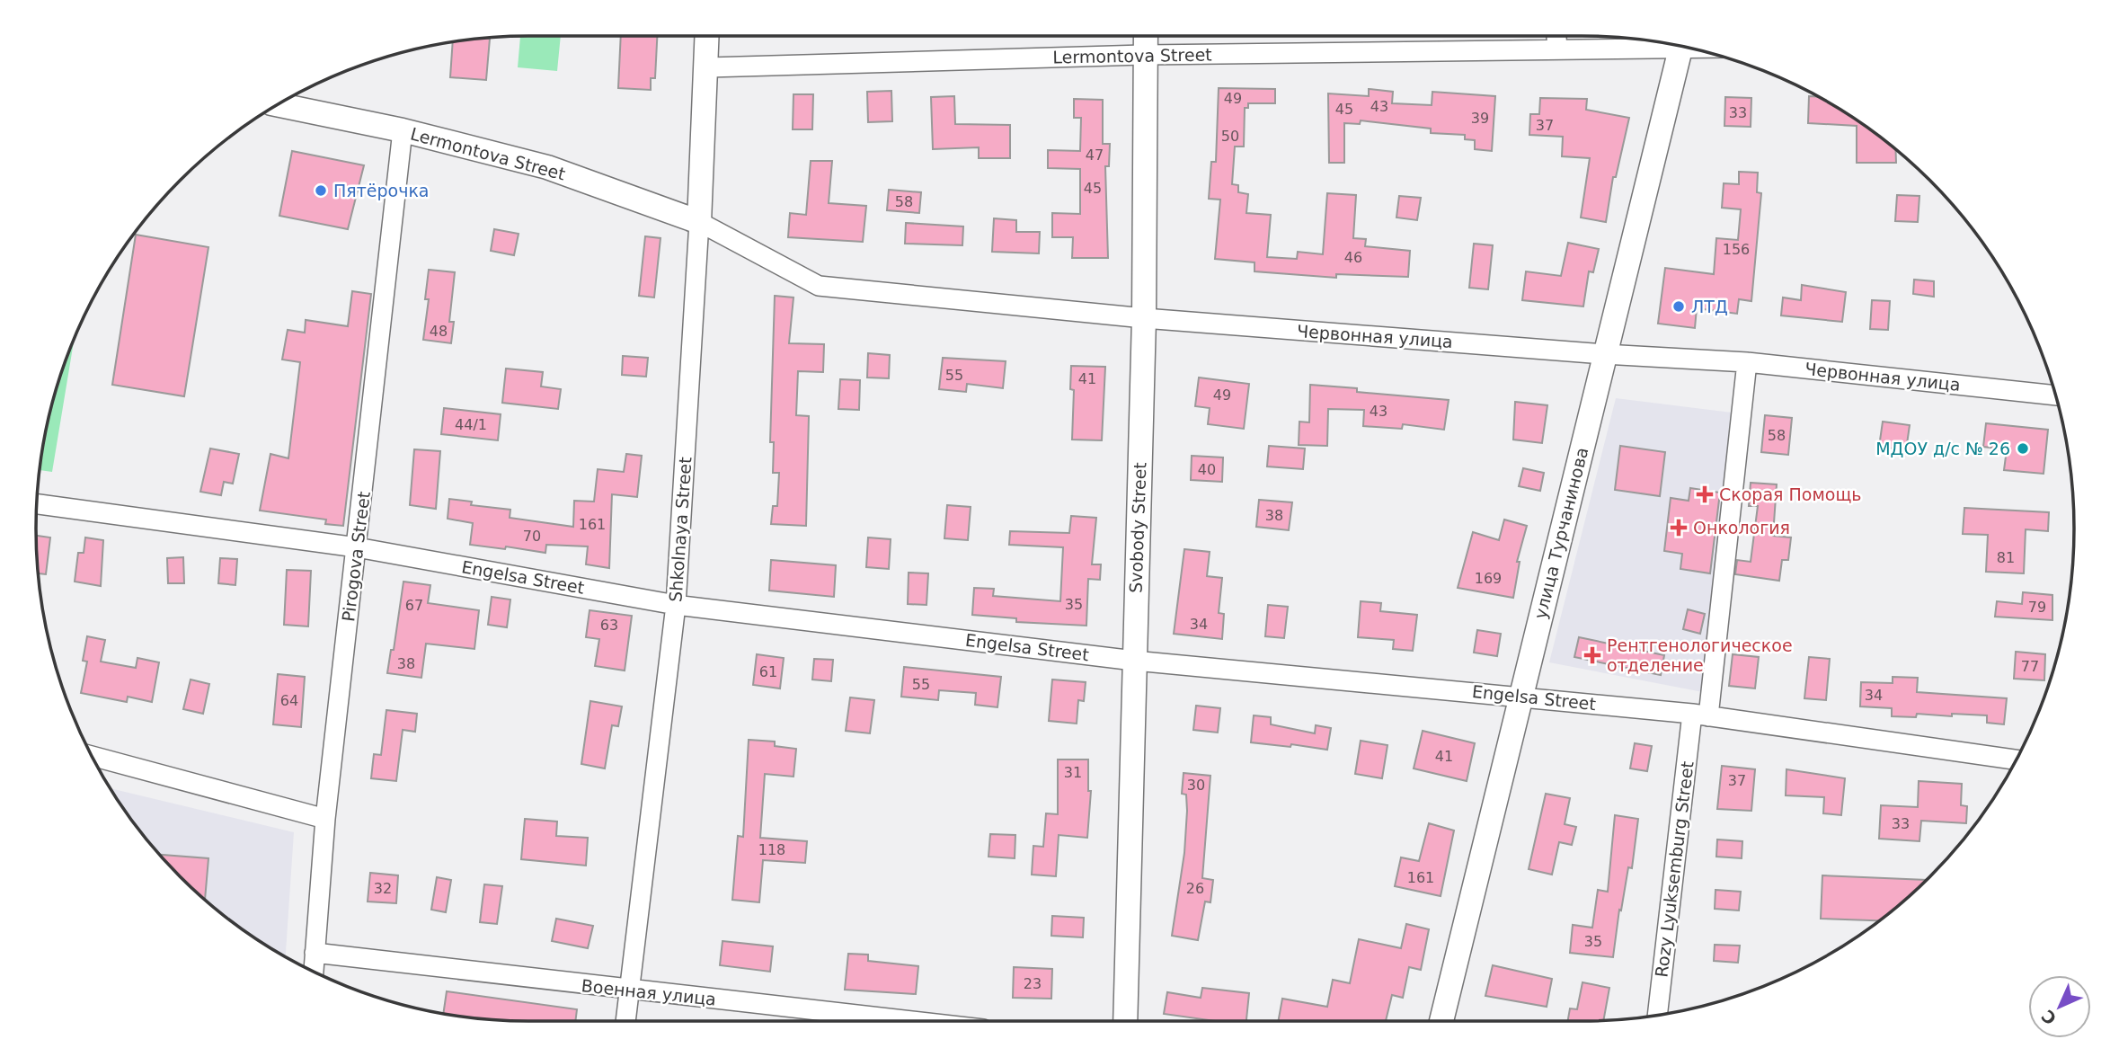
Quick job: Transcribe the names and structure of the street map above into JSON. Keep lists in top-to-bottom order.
{
  "streets": {
    "street": [
      "Lermontova Street",
      "Червонная улица",
      "Svobody Street",
      "Shkolnaya Street",
      "улица Турчанинова",
      "Pirogova Street",
      "Engelsa Street",
      "Rozy Lyuksemburg Street",
      "Военная улица"
    ]
  },
  "crossings": [
    ["Lermontova Street", "Червонная улица"],
    ["Lermontova Street", "Svobody Street"],
    ["Lermontova Street", "Shkolnaya Street"],
    ["Lermontova Street", "Pirogova Street"],
    ["Червонная улица", "Svobody Street"],
    ["Червонная улица", "Shkolnaya Street"],
    ["Червонная улица", "улица Турчанинова"],
    ["Червонная улица", "Rozy Lyuksemburg Street"],
    ["Svobody Street", "Engelsa Street"],
    ["Shkolnaya Street", "Engelsa Street"],
    ["Shkolnaya Street", "Военная улица"],
    ["улица Турчанинова", "Engelsa Street"],
    ["Pirogova Street", "Engelsa Street"],
    ["Pirogova Street", "Военная улица"],
    ["Engelsa Street", "Rozy Lyuksemburg Street"]
  ],
  "places": {
    "other": ["Пятёрочка", "ЛТД", "МДОУ д/с № 26"],
    "health": ["Скорая Помощь", "Онкология", "Рентгенологическое отделение"]
  },
  "house_numbers": [
    "49",
    "43",
    "45",
    "33",
    "39",
    "37",
    "50",
    "47",
    "45",
    "58",
    "156",
    "46",
    "48",
    "55",
    "41",
    "49",
    "43",
    "44/1",
    "58",
    "40",
    "38",
    "161",
    "70",
    "81",
    "169",
    "35",
    "67",
    "79",
    "34",
    "63",
    "38",
    "77",
    "61",
    "55",
    "34",
    "64",
    "41",
    "31",
    "37",
    "30",
    "33",
    "118",
    "161",
    "32",
    "26",
    "35",
    "23"
  ],
  "north": "bottom left"
}
